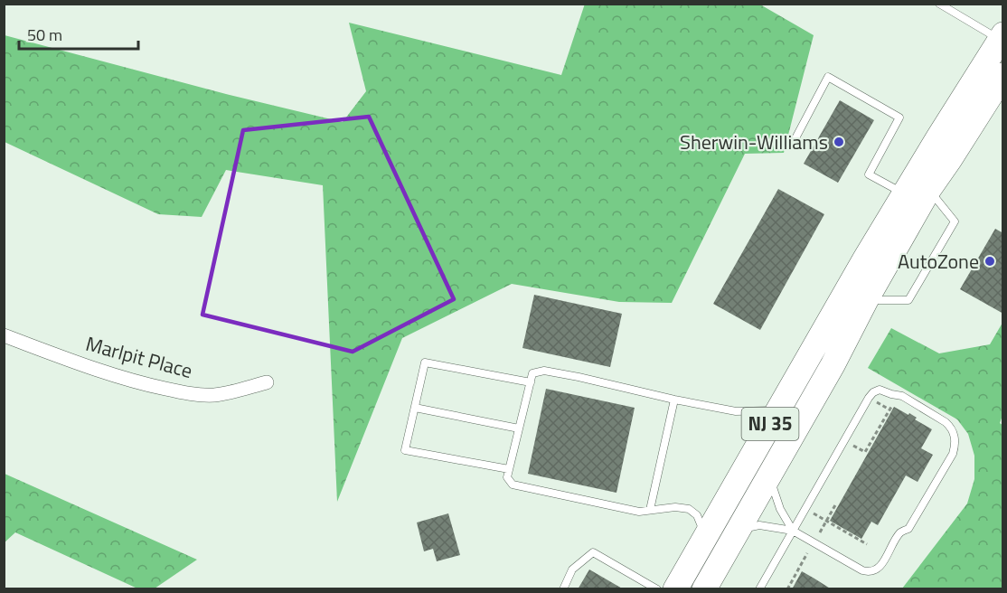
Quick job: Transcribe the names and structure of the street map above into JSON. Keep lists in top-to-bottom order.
{
  "streets": {
    "highway": ["NJ 35"],
    "street": ["Marlpit Place"]
  },
  "places": ["Sherwin-Williams", "AutoZone"],
  "scale_bar": "50 m"
}
